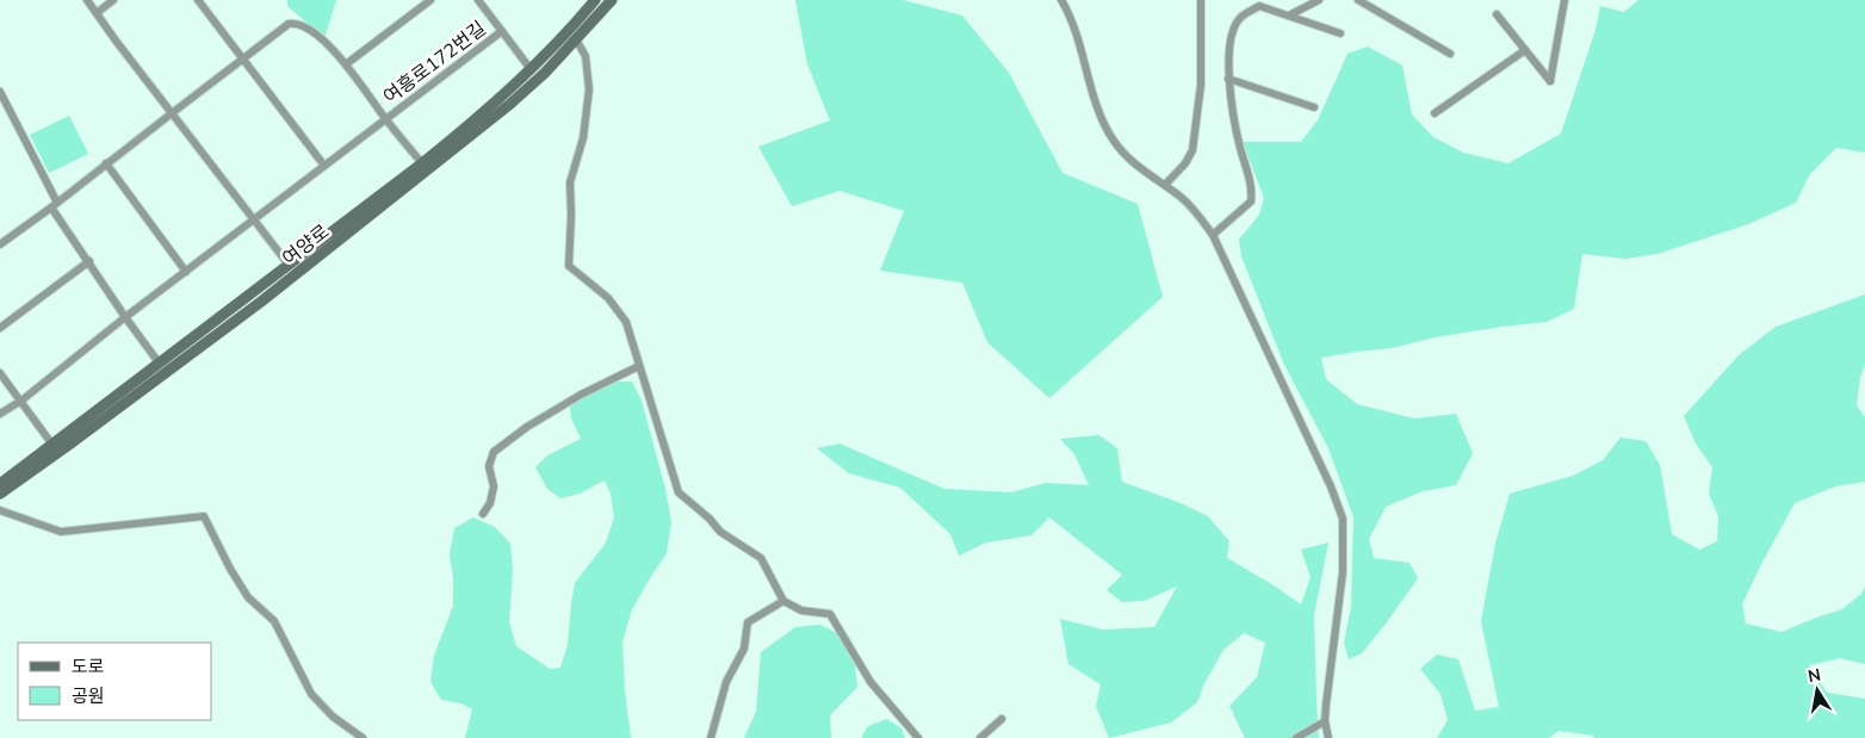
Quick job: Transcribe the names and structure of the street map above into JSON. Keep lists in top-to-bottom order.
{
  "streets": {
    "street": ["여흥로172번길", "여양로"]
  },
  "crossings": [
    ["여흥로172번길", "여양로"]
  ],
  "legend": ["도로", "공원"],
  "north": "top"
}
